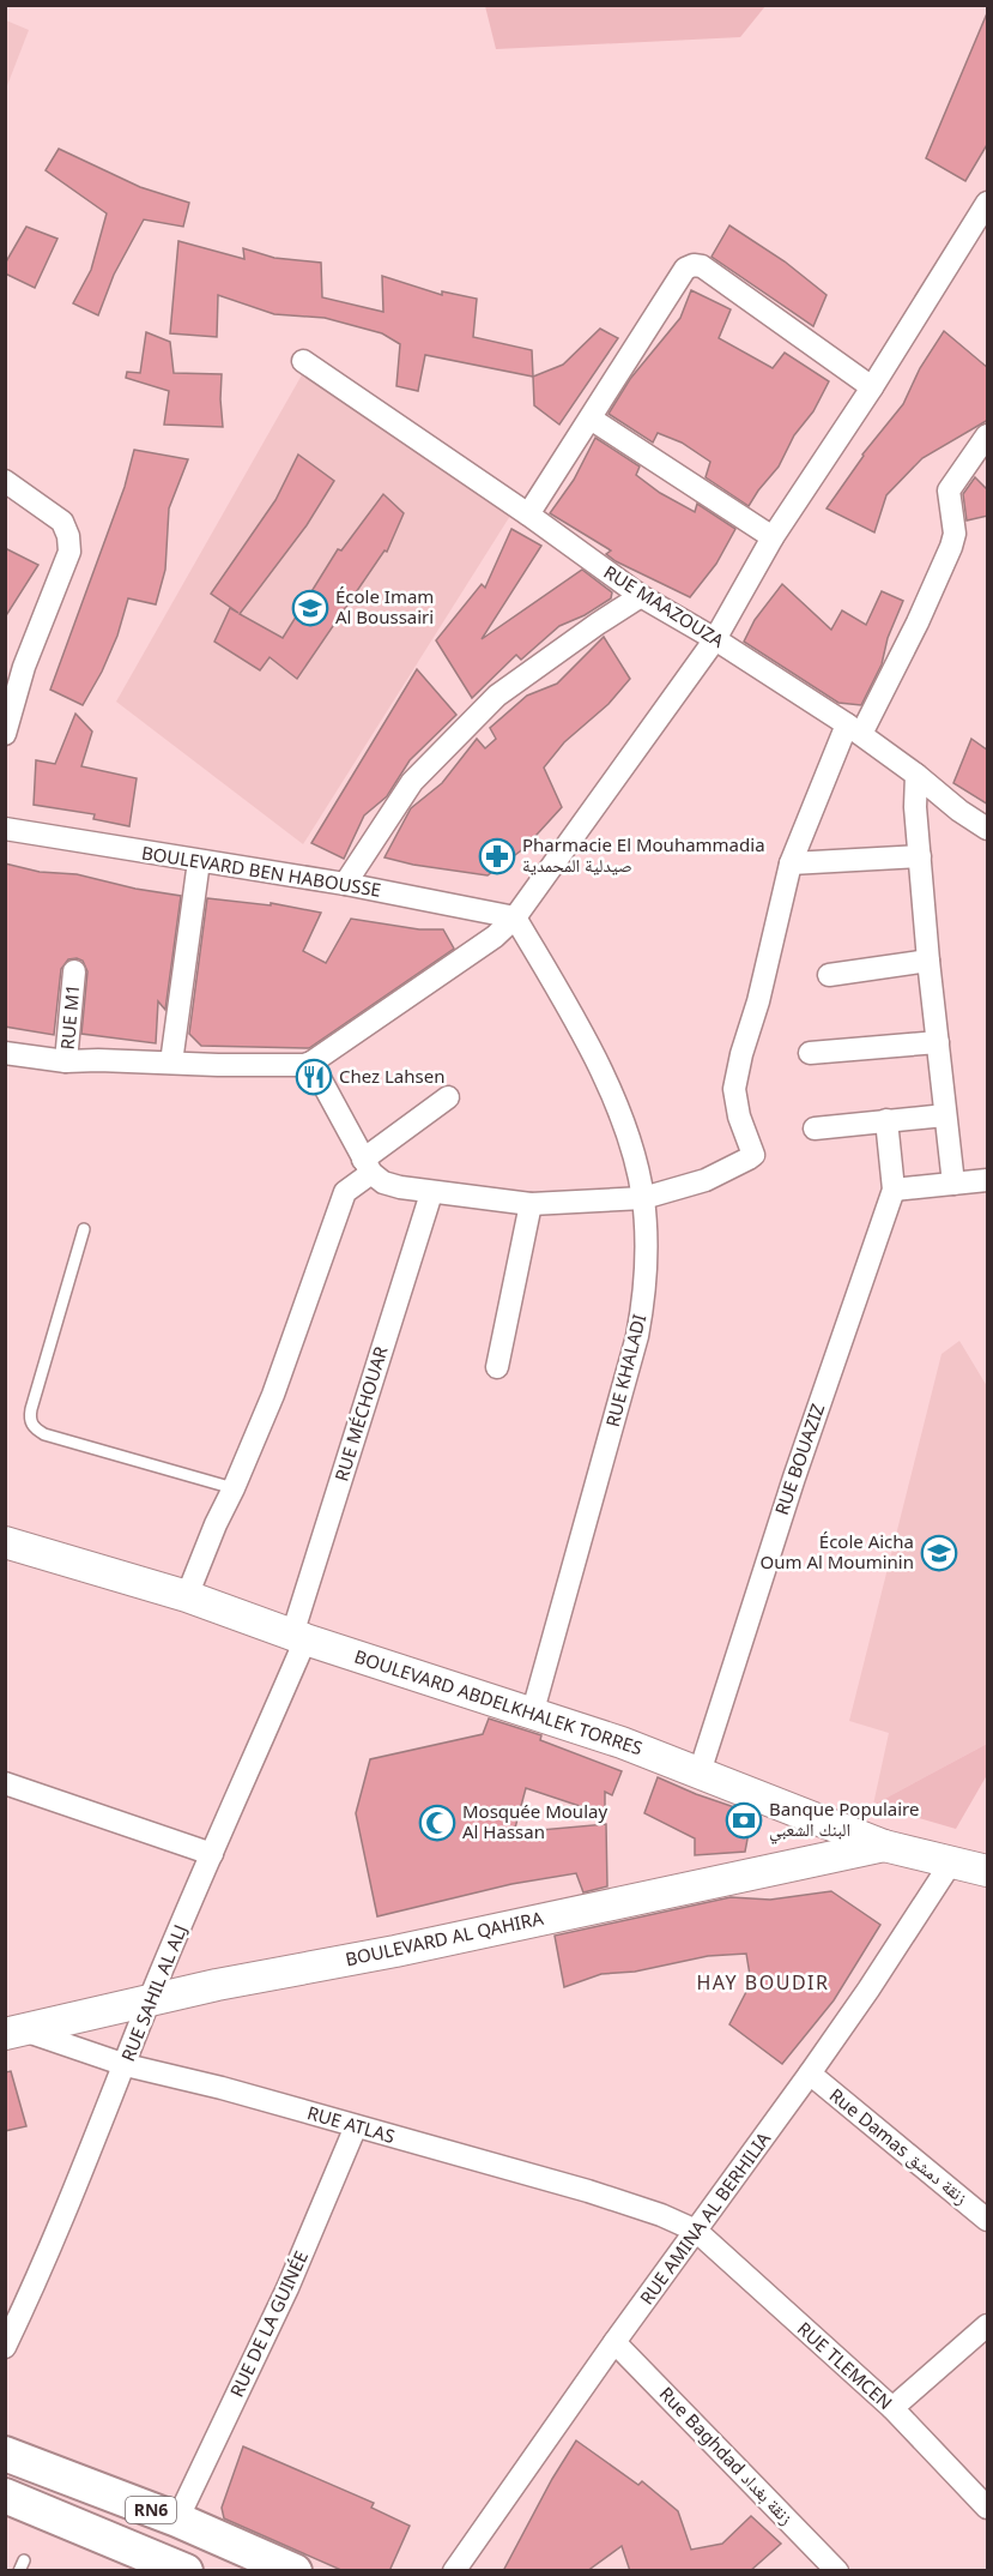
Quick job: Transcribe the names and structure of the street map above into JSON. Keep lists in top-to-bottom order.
{
  "streets": {
    "main road": ["BOULEVARD ABDELKHALEK TORRES", "BOULEVARD AL QAHIRA", "RN6"],
    "street": [
      "RUE MAAZOUZA",
      "BOULEVARD BEN HABOUSSE",
      "RUE M1",
      "RUE KHALADI",
      "RUE MÉCHOUAR",
      "RUE BOUAZIZ",
      "RUE SAHIL AL ALJ",
      "RUE ATLAS",
      "Rue Damas زنقة دمشق",
      "RUE AMINA AL BERHILIA",
      "RUE DE LA GUINÉE",
      "RUE TLEMCEN",
      "Rue Baghdad زنقة بغداد"
    ]
  },
  "crossings": [
    ["BOULEVARD BEN HABOUSSE", "RUE KHALADI"],
    ["RUE KHALADI", "BOULEVARD ABDELKHALEK TORRES"],
    ["RUE MÉCHOUAR", "BOULEVARD ABDELKHALEK TORRES"],
    ["RUE MÉCHOUAR", "RUE SAHIL AL ALJ"],
    ["RUE BOUAZIZ", "BOULEVARD ABDELKHALEK TORRES"],
    ["BOULEVARD ABDELKHALEK TORRES", "BOULEVARD AL QAHIRA"],
    ["BOULEVARD ABDELKHALEK TORRES", "RUE SAHIL AL ALJ"],
    ["BOULEVARD ABDELKHALEK TORRES", "RUE AMINA AL BERHILIA"],
    ["BOULEVARD AL QAHIRA", "RUE SAHIL AL ALJ"],
    ["BOULEVARD AL QAHIRA", "RUE ATLAS"],
    ["RUE SAHIL AL ALJ", "RUE ATLAS"],
    ["RUE ATLAS", "RUE AMINA AL BERHILIA"],
    ["RUE ATLAS", "RUE DE LA GUINÉE"],
    ["RUE ATLAS", "RUE TLEMCEN"],
    ["Rue Damas زنقة دمشق", "RUE AMINA AL BERHILIA"],
    ["RUE AMINA AL BERHILIA", "RUE TLEMCEN"],
    ["RUE AMINA AL BERHILIA", "Rue Baghdad زنقة بغداد"],
    ["RUE DE LA GUINÉE", "RN6"]
  ],
  "districts": ["HAY BOUDIR"],
  "places": {
    "school or university": ["École Imam Al Boussairi", "École Aicha Oum Al Mouminin"],
    "pharmacy": ["Pharmacie El Mouhammadia صيدلية المحمدية"],
    "restaurant": ["Chez Lahsen"],
    "bank": ["Banque Populaire البنك الشعبي"],
    "mosque": ["Mosquée Moulay Al Hassan"]
  }
}
